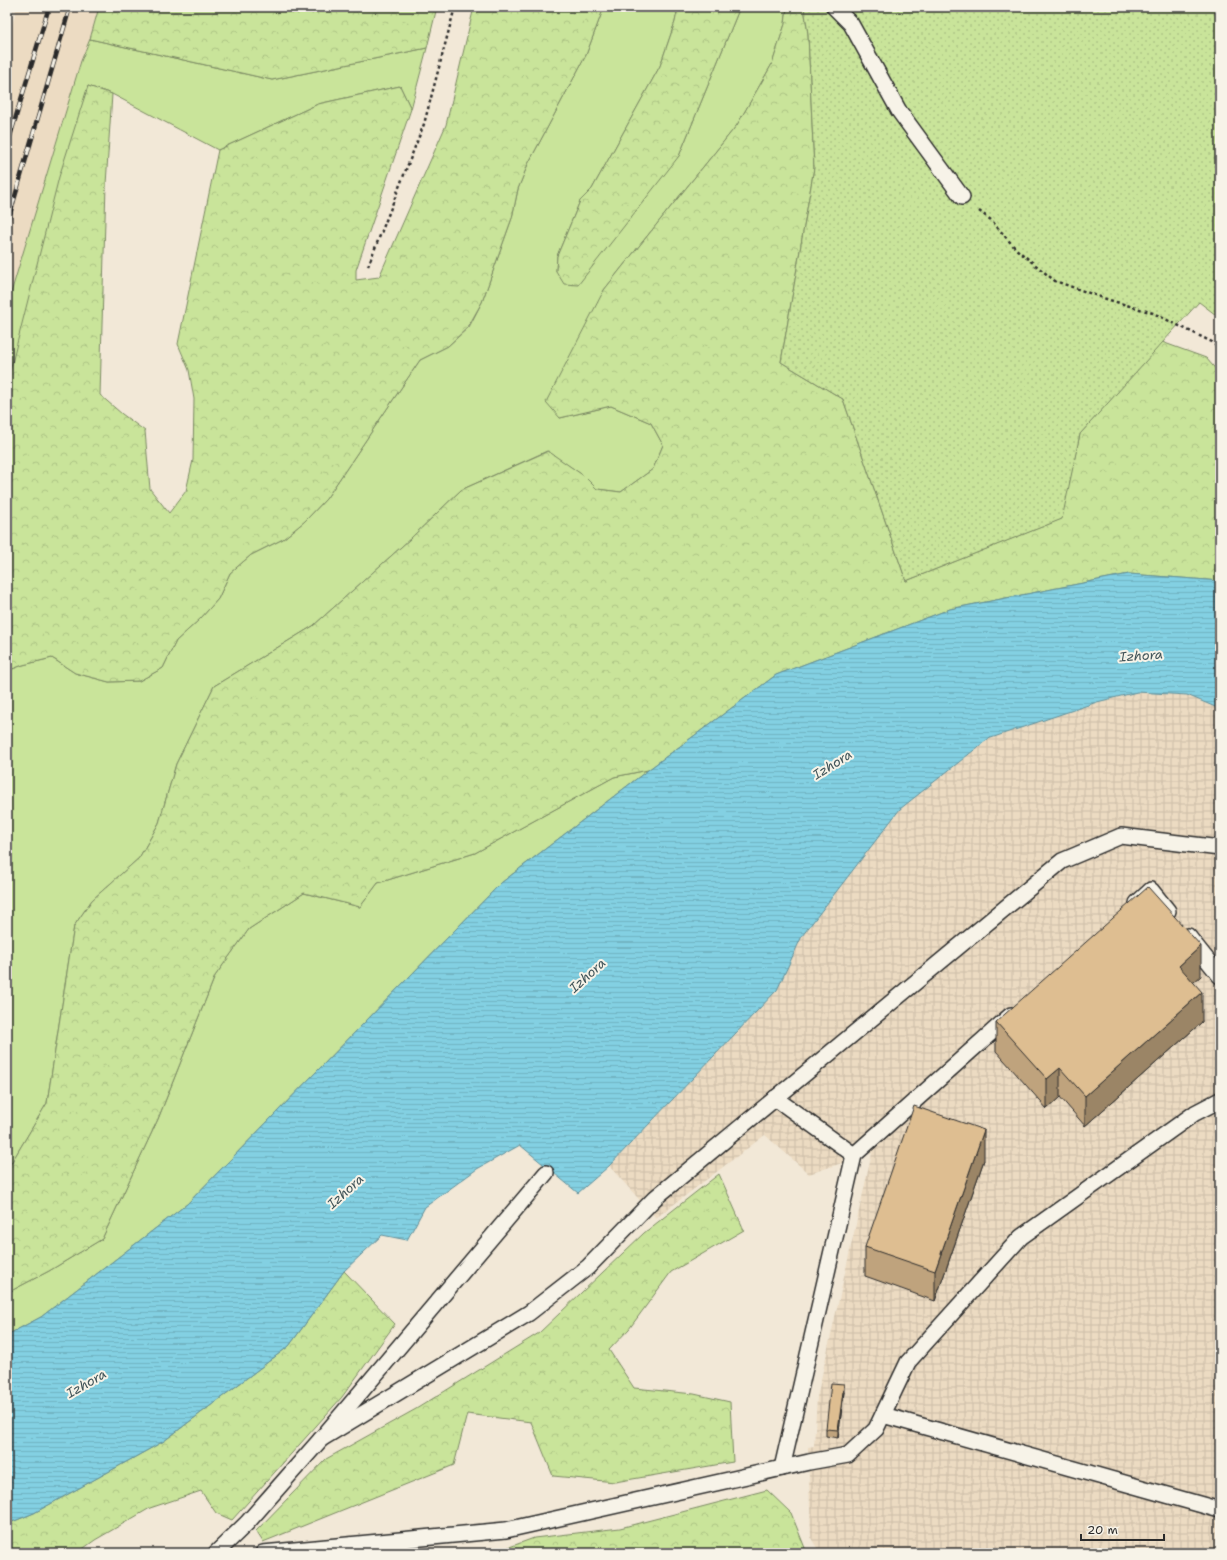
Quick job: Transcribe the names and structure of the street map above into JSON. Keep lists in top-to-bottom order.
{
  "water": ["Izhora"],
  "scale_bar": "20 m"
}
